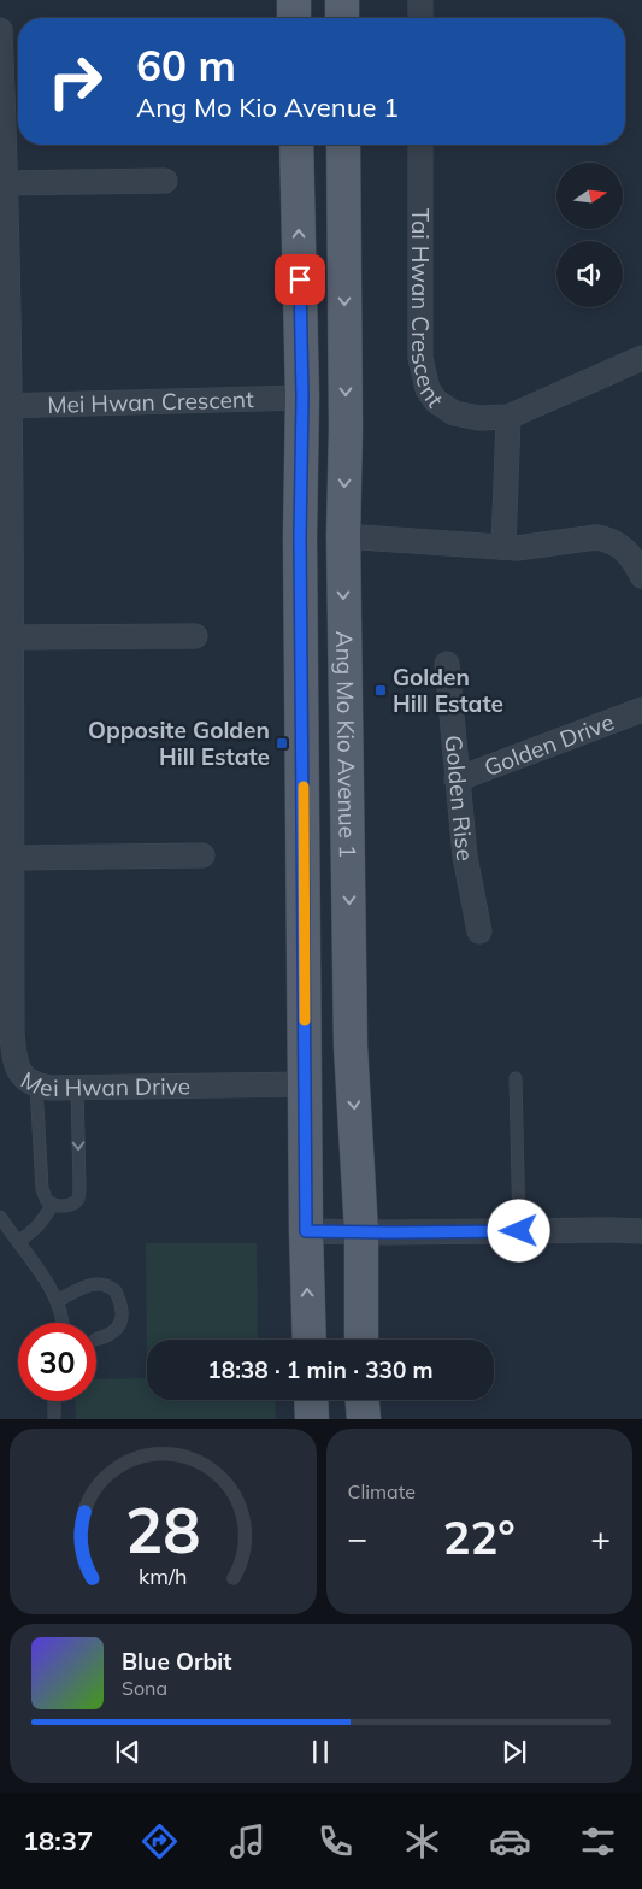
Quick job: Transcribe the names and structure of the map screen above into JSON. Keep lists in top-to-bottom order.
{
  "streets": {
    "main road": ["Ang Mo Kio Avenue 1"],
    "street": [
      "Tai Hwan Crescent",
      "Mei Hwan Crescent",
      "Golden Drive",
      "Golden Rise",
      "Mei Hwan Drive"
    ]
  },
  "crossings": [
    ["Mei Hwan Crescent", "Ang Mo Kio Avenue 1"],
    ["Mei Hwan Crescent", "Mei Hwan Drive"],
    ["Ang Mo Kio Avenue 1", "Mei Hwan Drive"],
    ["Golden Drive", "Golden Rise"]
  ],
  "places": {
    "transit": ["Golden Hill Estate", "Opposite Golden Hill Estate"]
  },
  "north": "right",
  "page": {
    "turn": ["60 m", "Ang Mo Kio Avenue 1"],
    "limit": "30",
    "trip": "18:38 · 1 min · 330 m",
    "tile": "Climate",
    "heat": ["−", "22°", "+"],
    "song": ["Blue Orbit", "Sona"],
    "tabs": "18:37",
    "gauge": ["28", "km/h"]
  }
}
